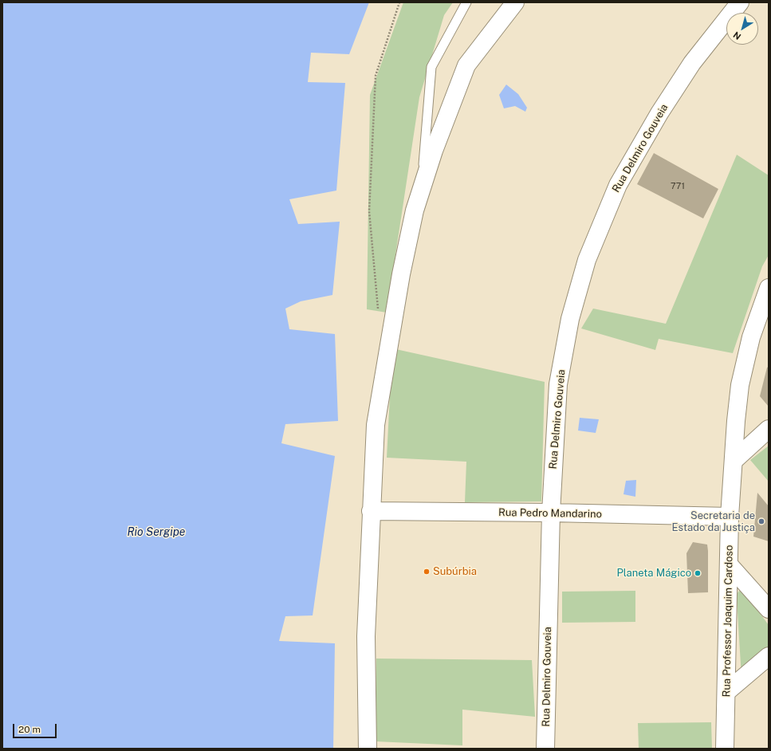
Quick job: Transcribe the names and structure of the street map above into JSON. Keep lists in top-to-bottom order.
{
  "streets": {
    "street": ["Rua Delmiro Gouveia", "Rua Pedro Mandarino", "Rua Professor Joaquim Cardoso"]
  },
  "crossings": [
    ["Rua Delmiro Gouveia", "Rua Pedro Mandarino"],
    ["Rua Pedro Mandarino", "Rua Professor Joaquim Cardoso"]
  ],
  "water": ["Rio Sergipe"],
  "places": ["Secretaria de Estado da Justiça", "Subúrbia", "Planeta Mágico"],
  "house_numbers": ["771"],
  "scale_bar": "20 m",
  "north": "bottom left"
}
